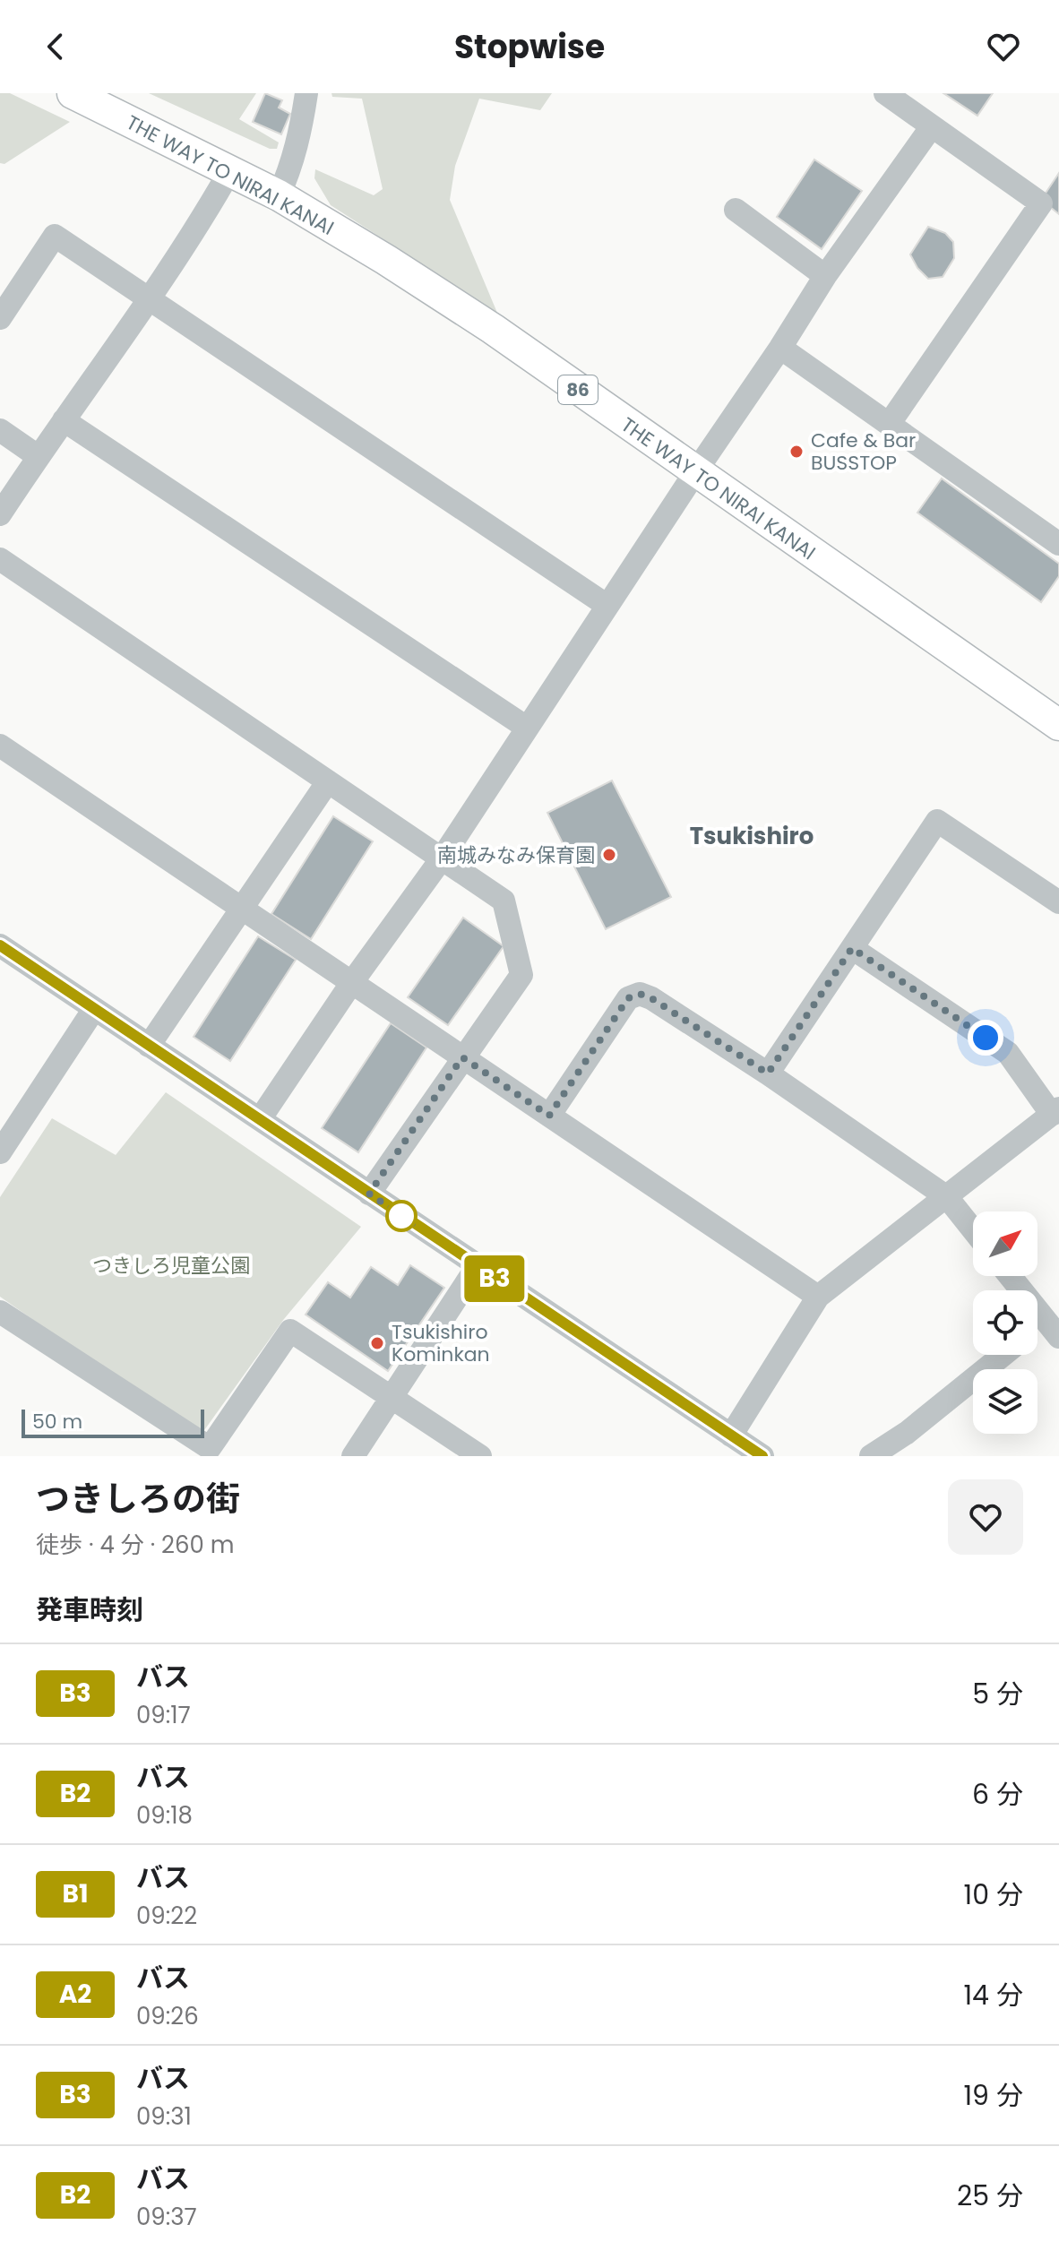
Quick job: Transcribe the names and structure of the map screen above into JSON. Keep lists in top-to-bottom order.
{
  "streets": {
    "main road": ["THE WAY TO NIRAI KANAI", "86"]
  },
  "districts": ["Tsukishiro"],
  "parks": ["つきしろ児童公園"],
  "places": ["Cafe & Bar BUSSTOP", "南城みなみ保育園", "Tsukishiro Kominkan"],
  "lines": ["bus line B3"],
  "scale_bar": "50 m",
  "north": "top right",
  "page": {
    "header": "Stopwise",
    "on_map": "B3",
    "scale": "50 m",
    "heading": [
      ["つきしろの街", "徒歩 · 4 分 · 260 m"],
      "発車時刻"
    ],
    "list": [
      {
        "mark": "B3",
        "name": "バス",
        "note": "09:17",
        "value": "5 分"
      },
      {
        "mark": "B2",
        "name": "バス",
        "note": "09:18",
        "value": "6 分"
      },
      {
        "mark": "B1",
        "name": "バス",
        "note": "09:22",
        "value": "10 分"
      },
      {
        "mark": "A2",
        "name": "バス",
        "note": "09:26",
        "value": "14 分"
      },
      {
        "mark": "B3",
        "name": "バス",
        "note": "09:31",
        "value": "19 分"
      },
      {
        "mark": "B2",
        "name": "バス",
        "note": "09:37",
        "value": "25 分"
      }
    ]
  }
}
